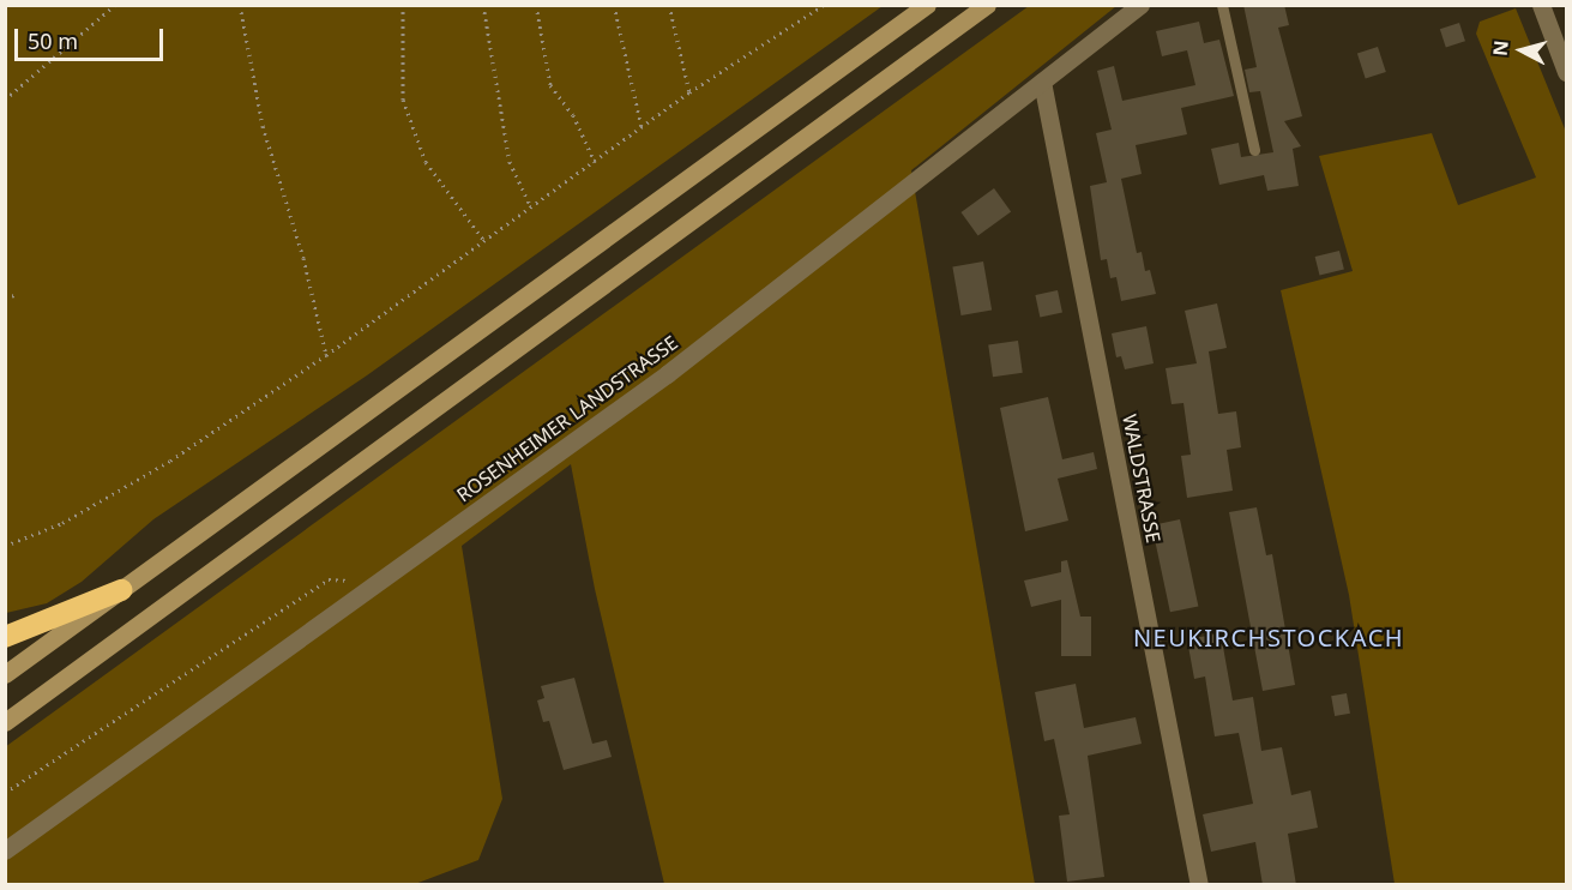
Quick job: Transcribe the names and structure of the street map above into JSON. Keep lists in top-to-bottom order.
{
  "streets": {
    "street": ["ROSENHEIMER LANDSTRASSE", "WALDSTRASSE"]
  },
  "crossings": [
    ["ROSENHEIMER LANDSTRASSE", "WALDSTRASSE"]
  ],
  "districts": ["NEUKIRCHSTOCKACH"],
  "scale_bar": "50 m",
  "north": "left"
}
